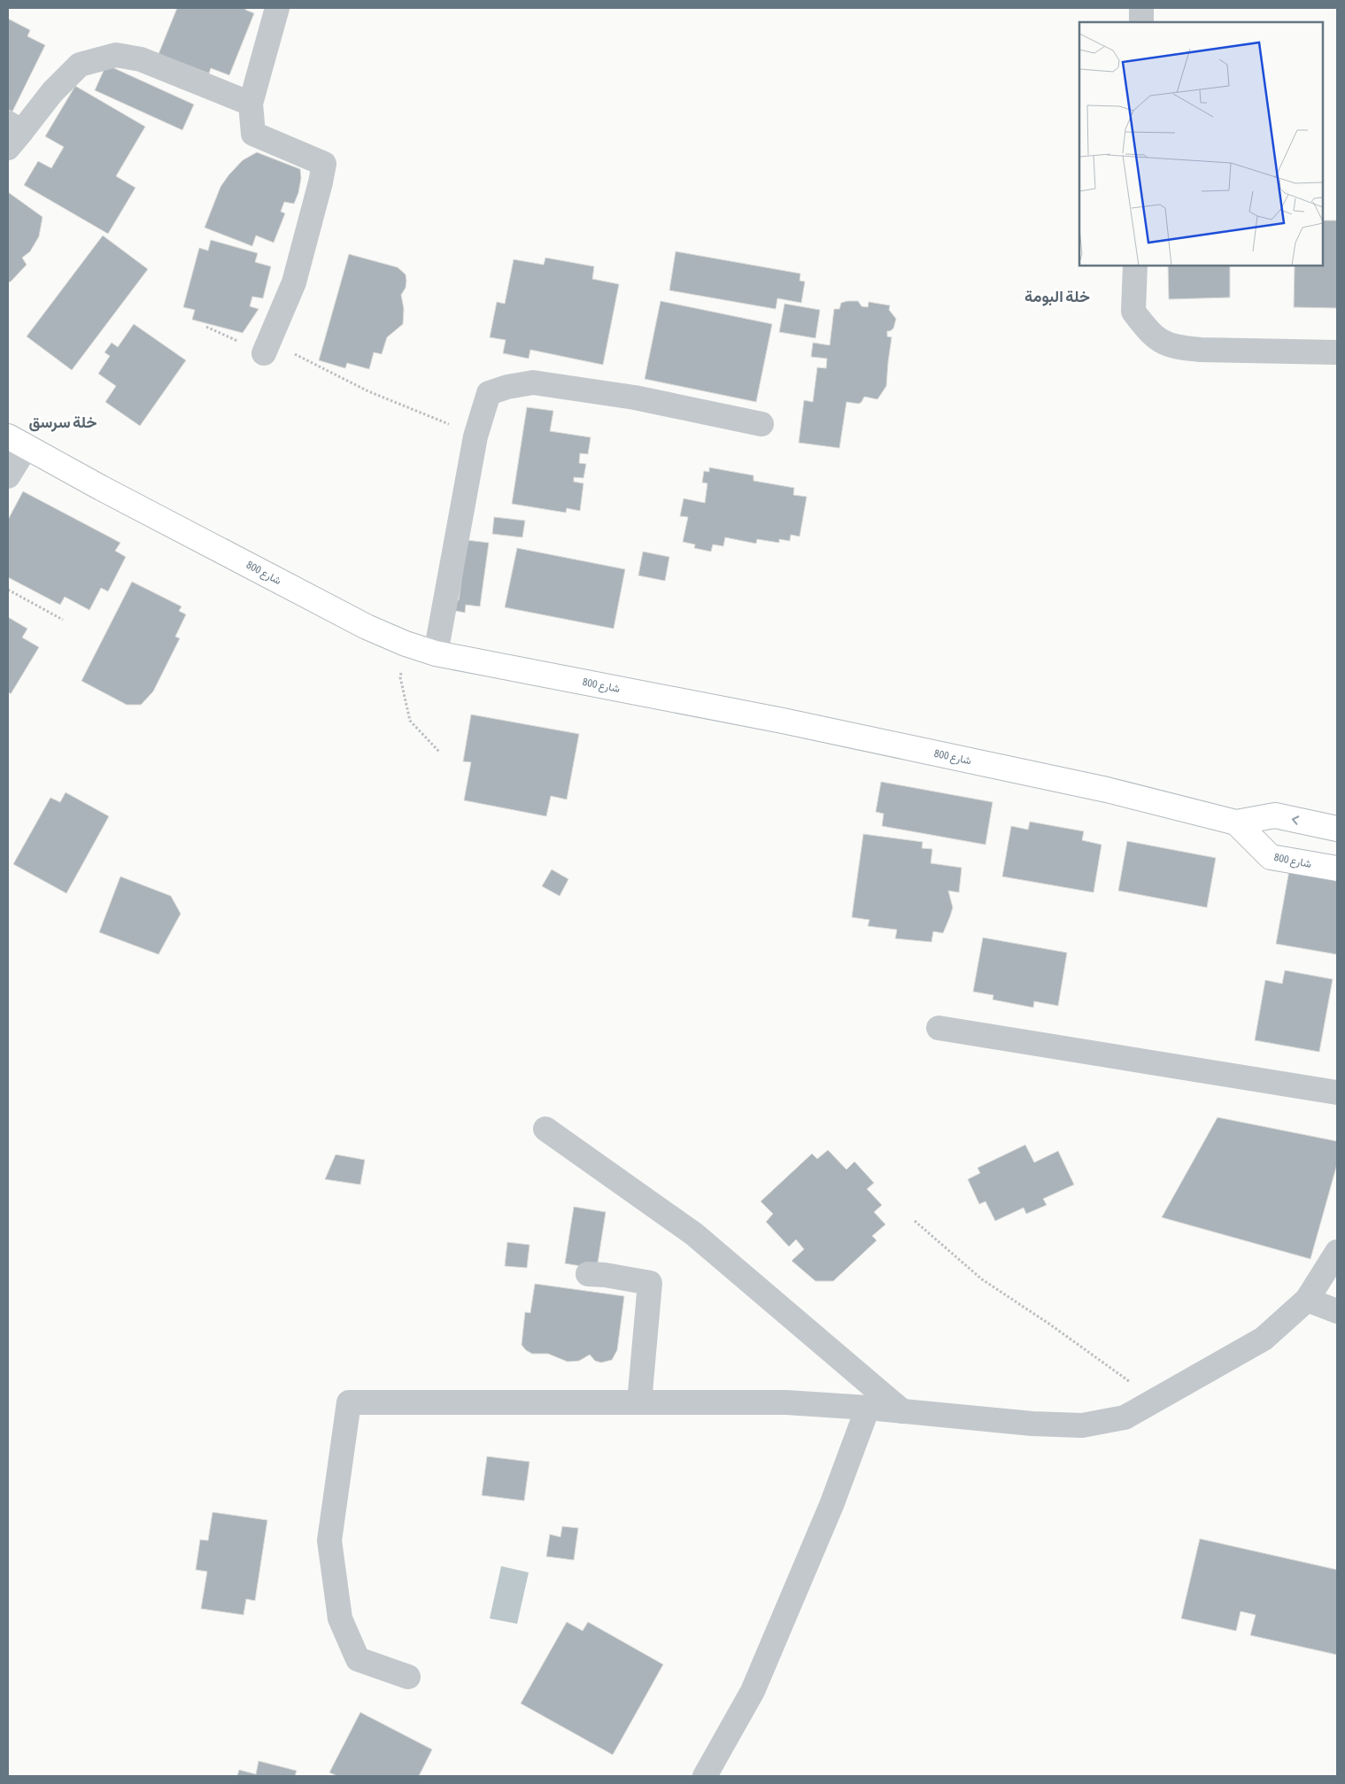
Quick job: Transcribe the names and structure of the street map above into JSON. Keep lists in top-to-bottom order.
{
  "streets": {
    "main road": ["شارع 800"]
  },
  "districts": ["خلة البومة", "خلة سرسق"]
}
